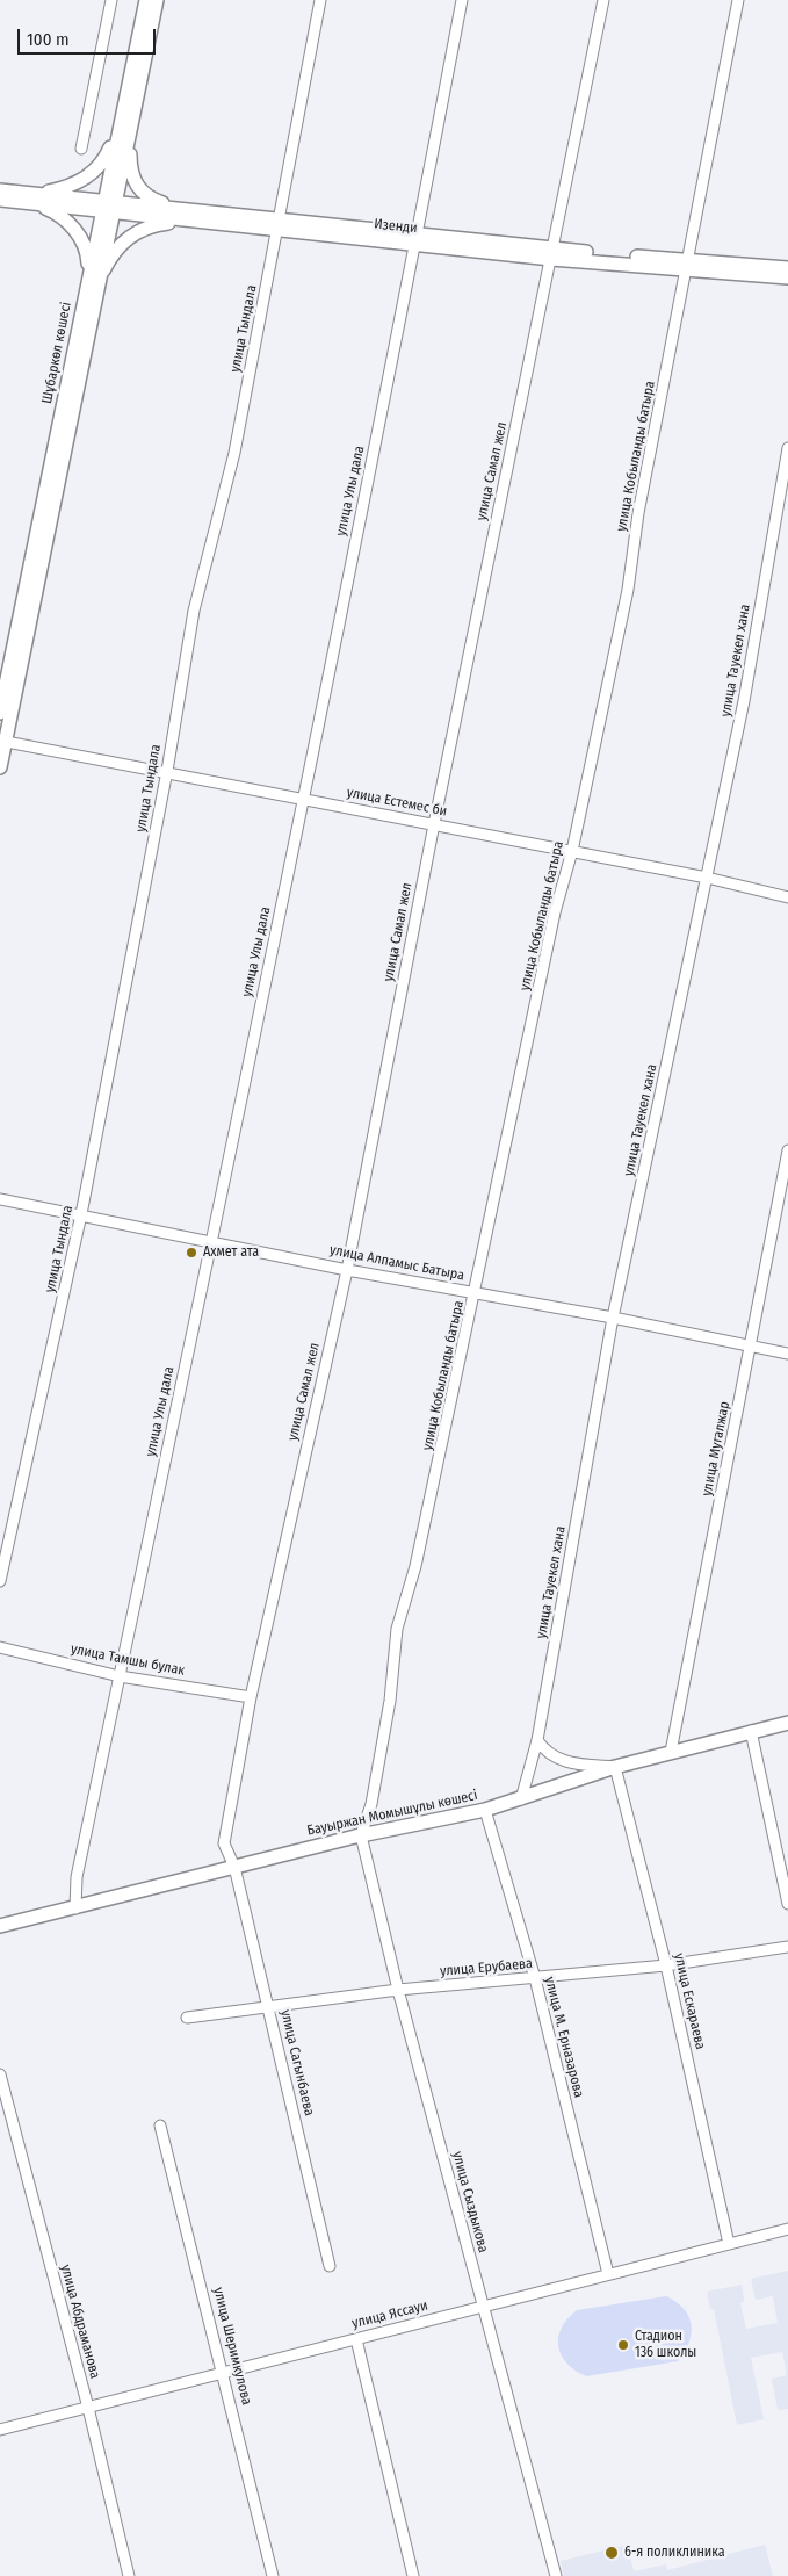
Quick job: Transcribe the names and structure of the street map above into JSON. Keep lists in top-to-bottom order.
{
  "streets": {
    "street": [
      "Изенди",
      "улица Тындала",
      "Шұбаркөл көшесі",
      "улица Кобыланды батыра",
      "улица Самал жел",
      "улица Улы дала",
      "улица Тауекел хана",
      "улица Естемес би",
      "улица Алпамыс Батыра",
      "улица Мугалжар",
      "улица Тамшы булак",
      "Бауыржан Момышұлы көшесі",
      "улица Ерубаева",
      "улица Ескараева",
      "улица М. Ерназарова",
      "улица Сагынбаева",
      "улица Сыздыкова",
      "улица Яссауи",
      "улица Абдраманова",
      "улица Шеримкулова"
    ]
  },
  "crossings": [
    ["Изенди", "улица Тындала"],
    ["Изенди", "Шұбаркөл көшесі"],
    ["Изенди", "улица Кобыланды батыра"],
    ["Изенди", "улица Самал жел"],
    ["Изенди", "улица Улы дала"],
    ["улица Тындала", "улица Естемес би"],
    ["улица Тындала", "улица Алпамыс Батыра"],
    ["Шұбаркөл көшесі", "улица Естемес би"],
    ["улица Кобыланды батыра", "улица Естемес би"],
    ["улица Кобыланды батыра", "улица Алпамыс Батыра"],
    ["улица Кобыланды батыра", "Бауыржан Момышұлы көшесі"],
    ["улица Кобыланды батыра", "улица Сыздыкова"],
    ["улица Самал жел", "улица Естемес би"],
    ["улица Самал жел", "улица Алпамыс Батыра"],
    ["улица Самал жел", "улица Тамшы булак"],
    ["улица Самал жел", "Бауыржан Момышұлы көшесі"],
    ["улица Самал жел", "улица Сагынбаева"],
    ["улица Улы дала", "улица Естемес би"],
    ["улица Улы дала", "улица Алпамыс Батыра"],
    ["улица Улы дала", "улица Тамшы булак"],
    ["улица Улы дала", "Бауыржан Момышұлы көшесі"],
    ["улица Тауекел хана", "улица Естемес би"],
    ["улица Тауекел хана", "улица Алпамыс Батыра"],
    ["улица Тауекел хана", "Бауыржан Момышұлы көшесі"],
    ["улица Алпамыс Батыра", "улица Мугалжар"],
    ["улица Мугалжар", "Бауыржан Момышұлы көшесі"],
    ["Бауыржан Момышұлы көшесі", "улица Ескараева"],
    ["Бауыржан Момышұлы көшесі", "улица М. Ерназарова"],
    ["Бауыржан Момышұлы көшесі", "улица Сагынбаева"],
    ["Бауыржан Момышұлы көшесі", "улица Сыздыкова"],
    ["улица Ерубаева", "улица Ескараева"],
    ["улица Ерубаева", "улица М. Ерназарова"],
    ["улица Ерубаева", "улица Сагынбаева"],
    ["улица Ерубаева", "улица Сыздыкова"],
    ["улица Ескараева", "улица Яссауи"],
    ["улица М. Ерназарова", "улица Яссауи"],
    ["улица Сыздыкова", "улица Яссауи"],
    ["улица Яссауи", "улица Абдраманова"],
    ["улица Яссауи", "улица Шеримкулова"]
  ],
  "places": ["Ахмет ата", "Стадион 136 школы", "6-я поликлиника"],
  "scale_bar": "100 m"
}
